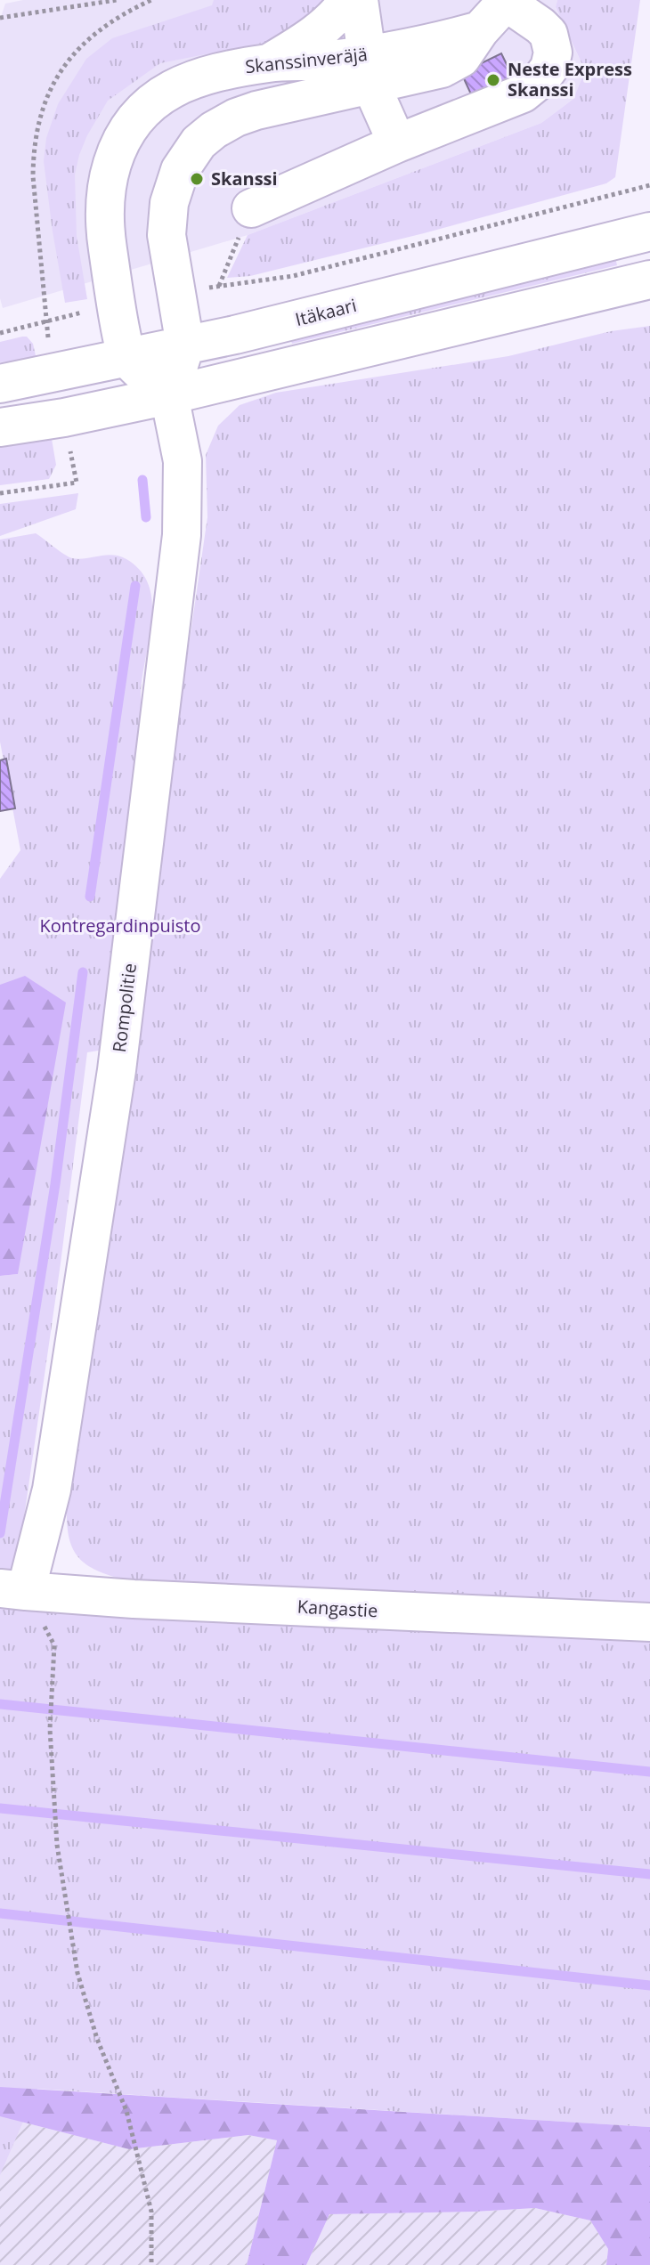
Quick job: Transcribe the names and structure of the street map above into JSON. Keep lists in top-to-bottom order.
{
  "streets": {
    "street": [
      "Skanssinveräjä",
      "Itäkaari",
      "Rompolitie",
      "Kangastie"
    ]
  },
  "crossings": [
    ["Skanssinveräjä", "Itäkaari"],
    ["Rompolitie", "Kangastie"]
  ],
  "parks": ["Kontregardinpuisto"],
  "places": ["Neste Express Skanssi", "Skanssi"]
}
